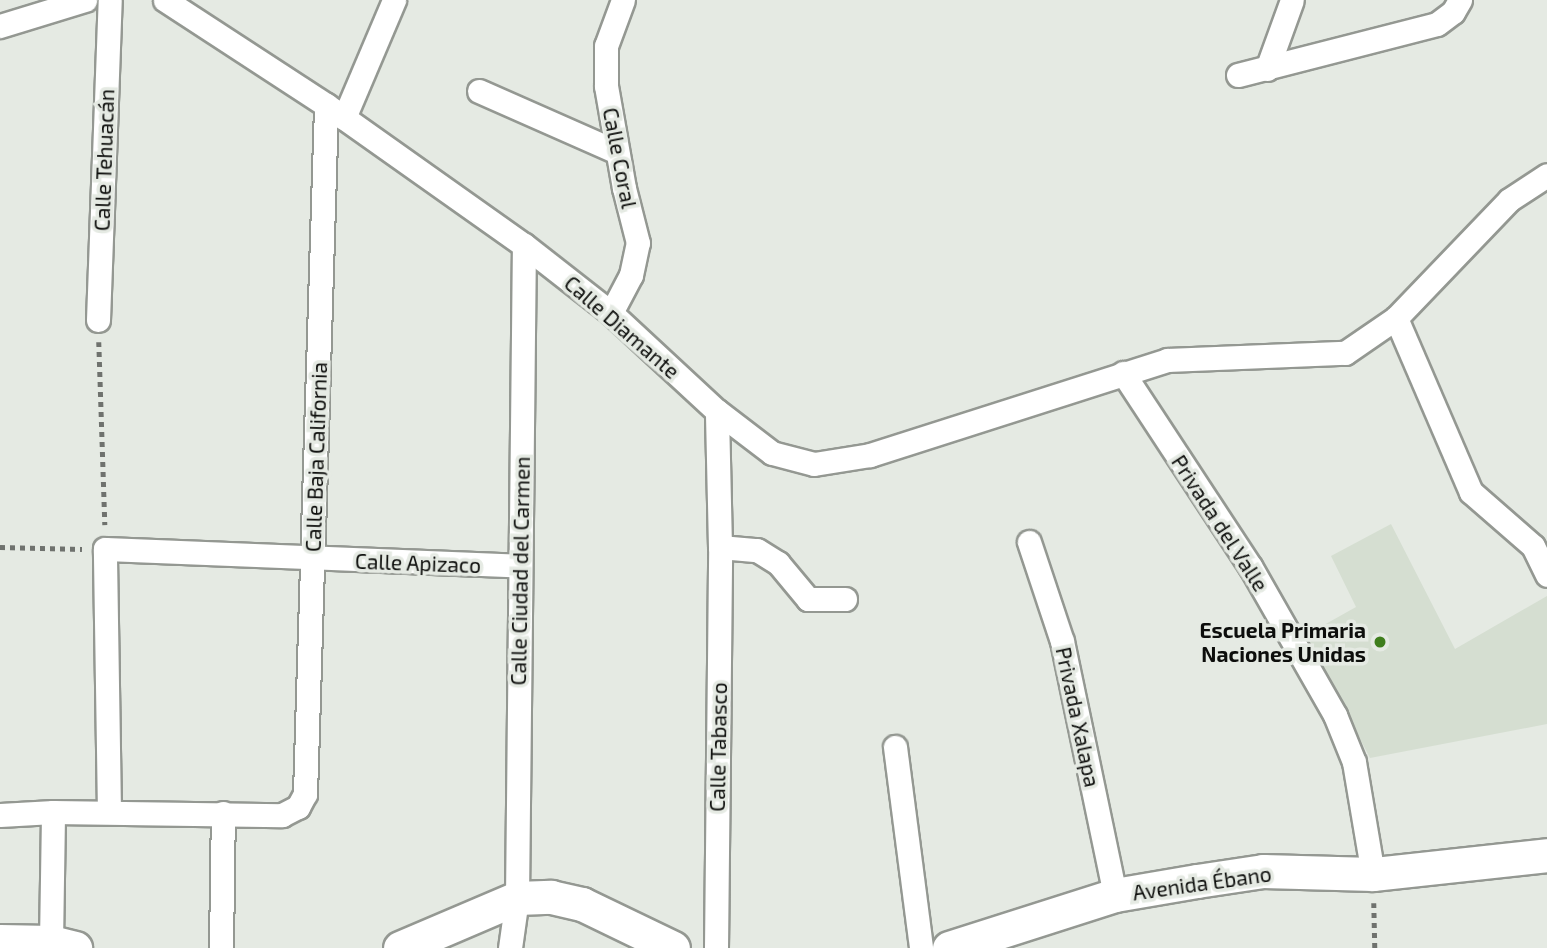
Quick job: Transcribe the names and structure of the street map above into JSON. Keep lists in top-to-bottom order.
{
  "streets": {
    "main road": ["Avenida Ébano"],
    "street": [
      "Calle Coral",
      "Calle Tehuacán",
      "Calle Diamante",
      "Calle Baja California",
      "Privada del Valle",
      "Calle Apizaco",
      "Calle Ciudad del Carmen",
      "Privada Xalapa",
      "Calle Tabasco"
    ]
  },
  "crossings": [
    ["Calle Coral", "Calle Diamante"],
    ["Calle Diamante", "Calle Baja California"],
    ["Calle Diamante", "Privada del Valle"],
    ["Calle Diamante", "Calle Ciudad del Carmen"],
    ["Calle Diamante", "Calle Tabasco"],
    ["Calle Baja California", "Calle Apizaco"],
    ["Privada del Valle", "Avenida Ébano"],
    ["Calle Apizaco", "Calle Ciudad del Carmen"],
    ["Privada Xalapa", "Avenida Ébano"]
  ],
  "places": ["Escuela Primaria Naciones Unidas"]
}
